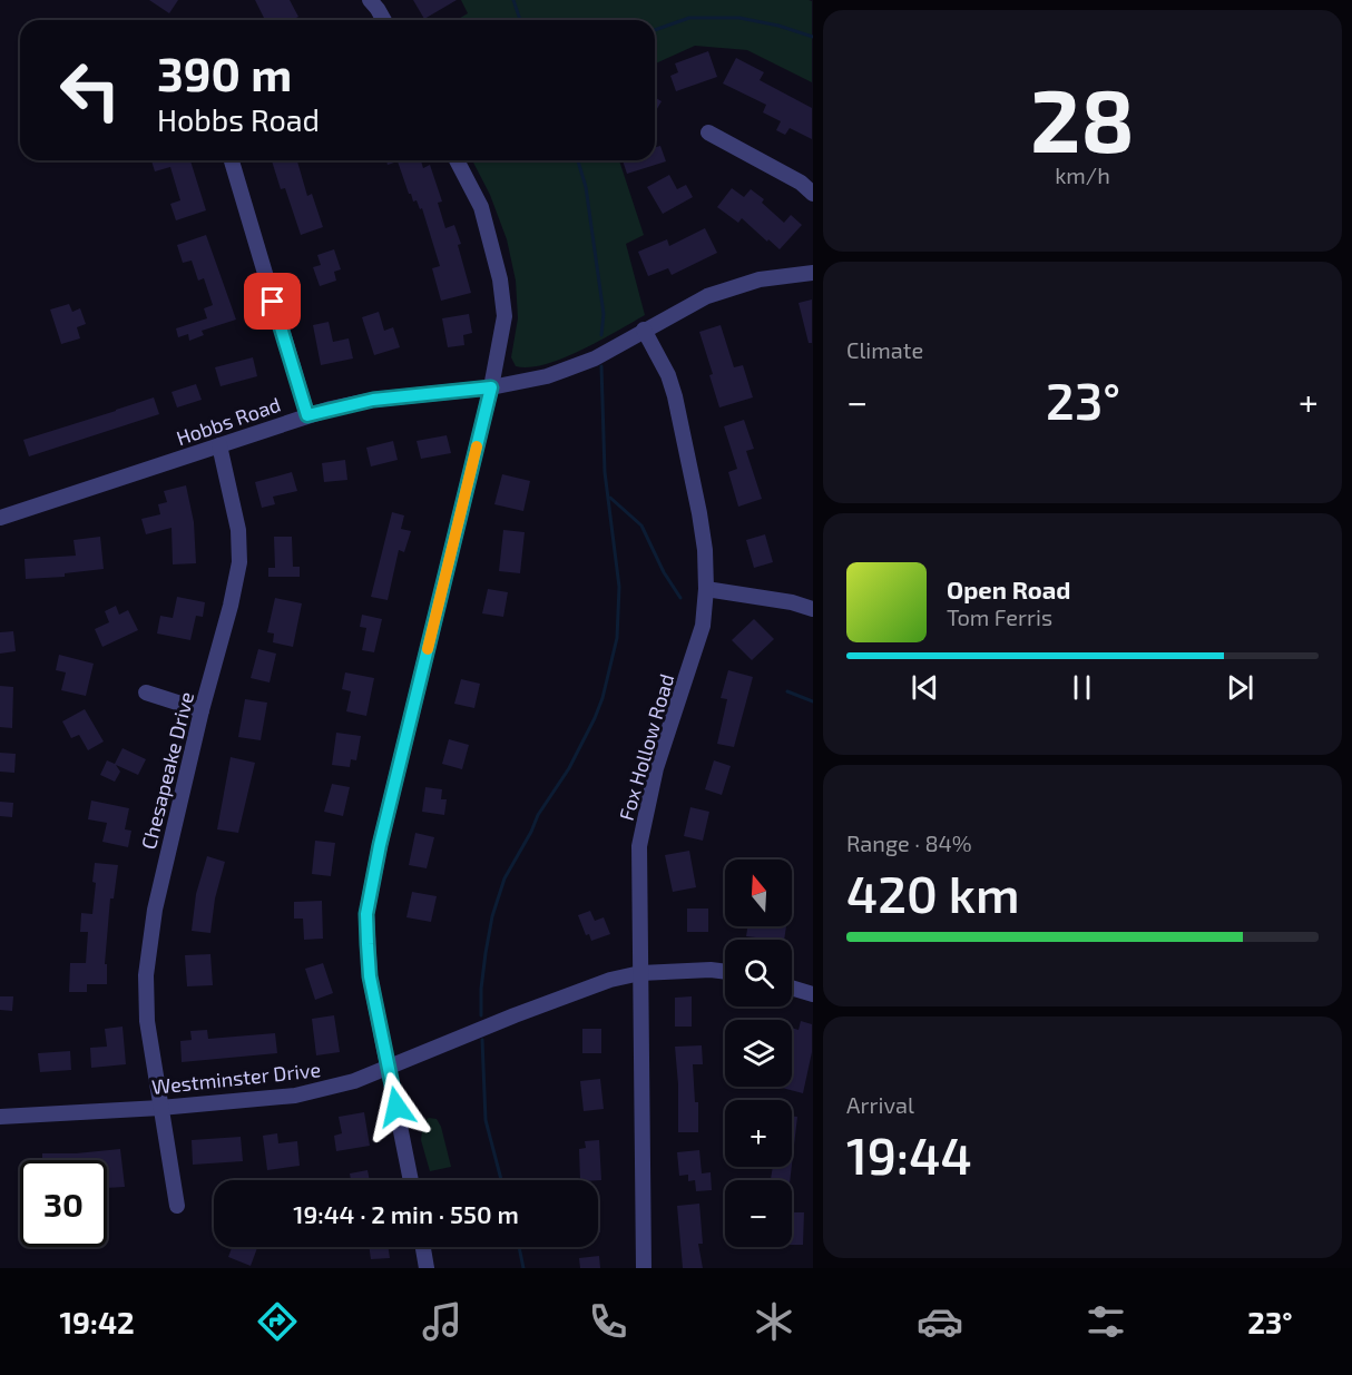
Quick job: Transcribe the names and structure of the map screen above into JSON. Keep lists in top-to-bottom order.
{
  "streets": {
    "street": [
      "Hobbs Road",
      "Fox Hollow Road",
      "Chesapeake Drive",
      "Westminster Drive"
    ]
  },
  "crossings": [
    ["Hobbs Road", "Fox Hollow Road"],
    ["Hobbs Road", "Chesapeake Drive"],
    ["Fox Hollow Road", "Westminster Drive"],
    ["Chesapeake Drive", "Westminster Drive"]
  ],
  "north": "top",
  "page": {
    "tile": [
      ["28", "km/h"],
      "Climate",
      ["Range · 84%", "420 km"],
      ["Arrival", "19:44"]
    ],
    "turn": ["390 m", "Hobbs Road"],
    "heat": ["−", "23°", "+"],
    "song": ["Open Road", "Tom Ferris"],
    "map_buttons": ["+", "−"],
    "limit": "30",
    "trip": "19:44 · 2 min · 550 m",
    "tabs": ["19:42", "23°"]
  }
}
